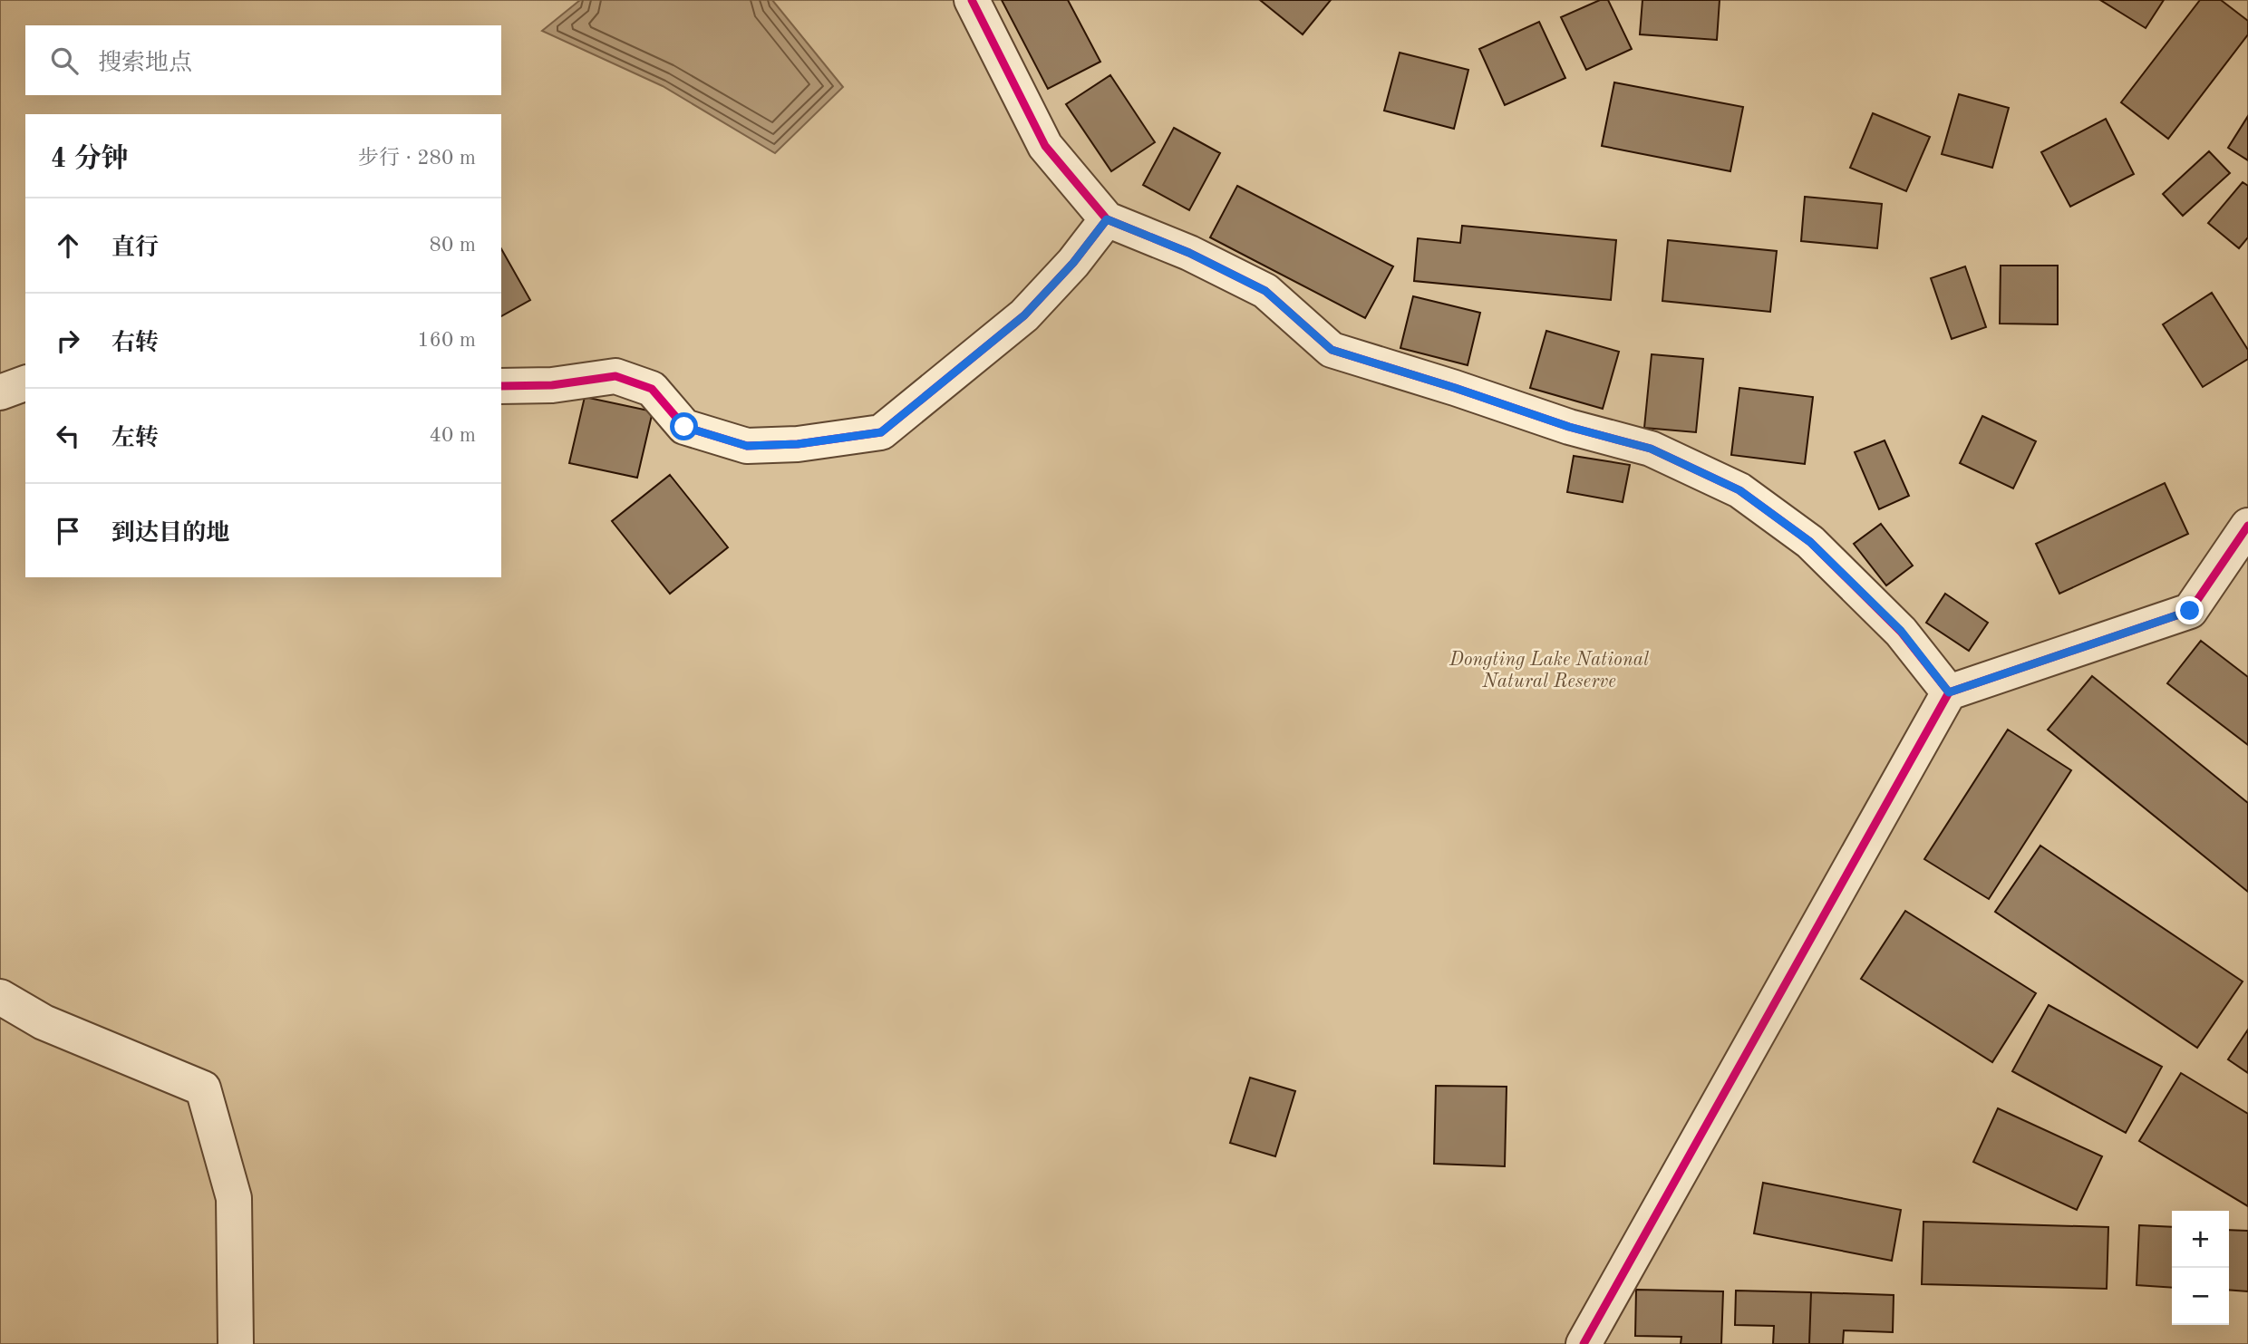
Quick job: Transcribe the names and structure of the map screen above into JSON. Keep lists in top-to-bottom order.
{
  "parks": ["Dongting Lake National Natural Reserve"],
  "page": {
    "search": "搜索地点",
    "heading": ["4 分钟", "步行 · 280 m"],
    "list": [
      ["直行", "80 m"],
      ["右转", "160 m"],
      ["左转", "40 m"],
      "到达目的地"
    ],
    "map_buttons": ["+", "−"]
  }
}
